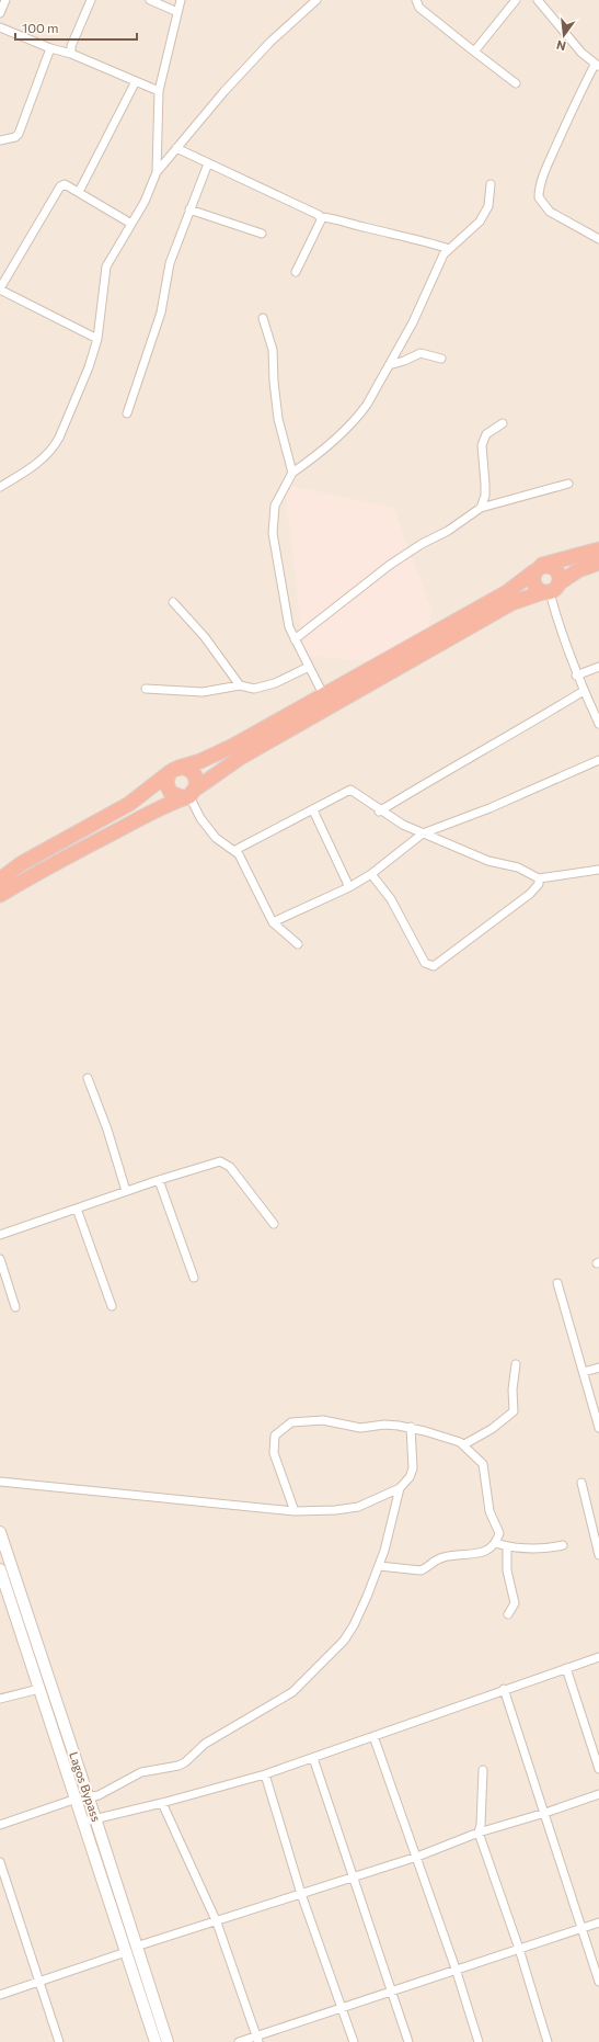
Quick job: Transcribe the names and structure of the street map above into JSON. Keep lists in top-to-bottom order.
{
  "streets": {
    "main road": ["Lagos Bypass"]
  },
  "scale_bar": "100 m",
  "north": "bottom"
}
